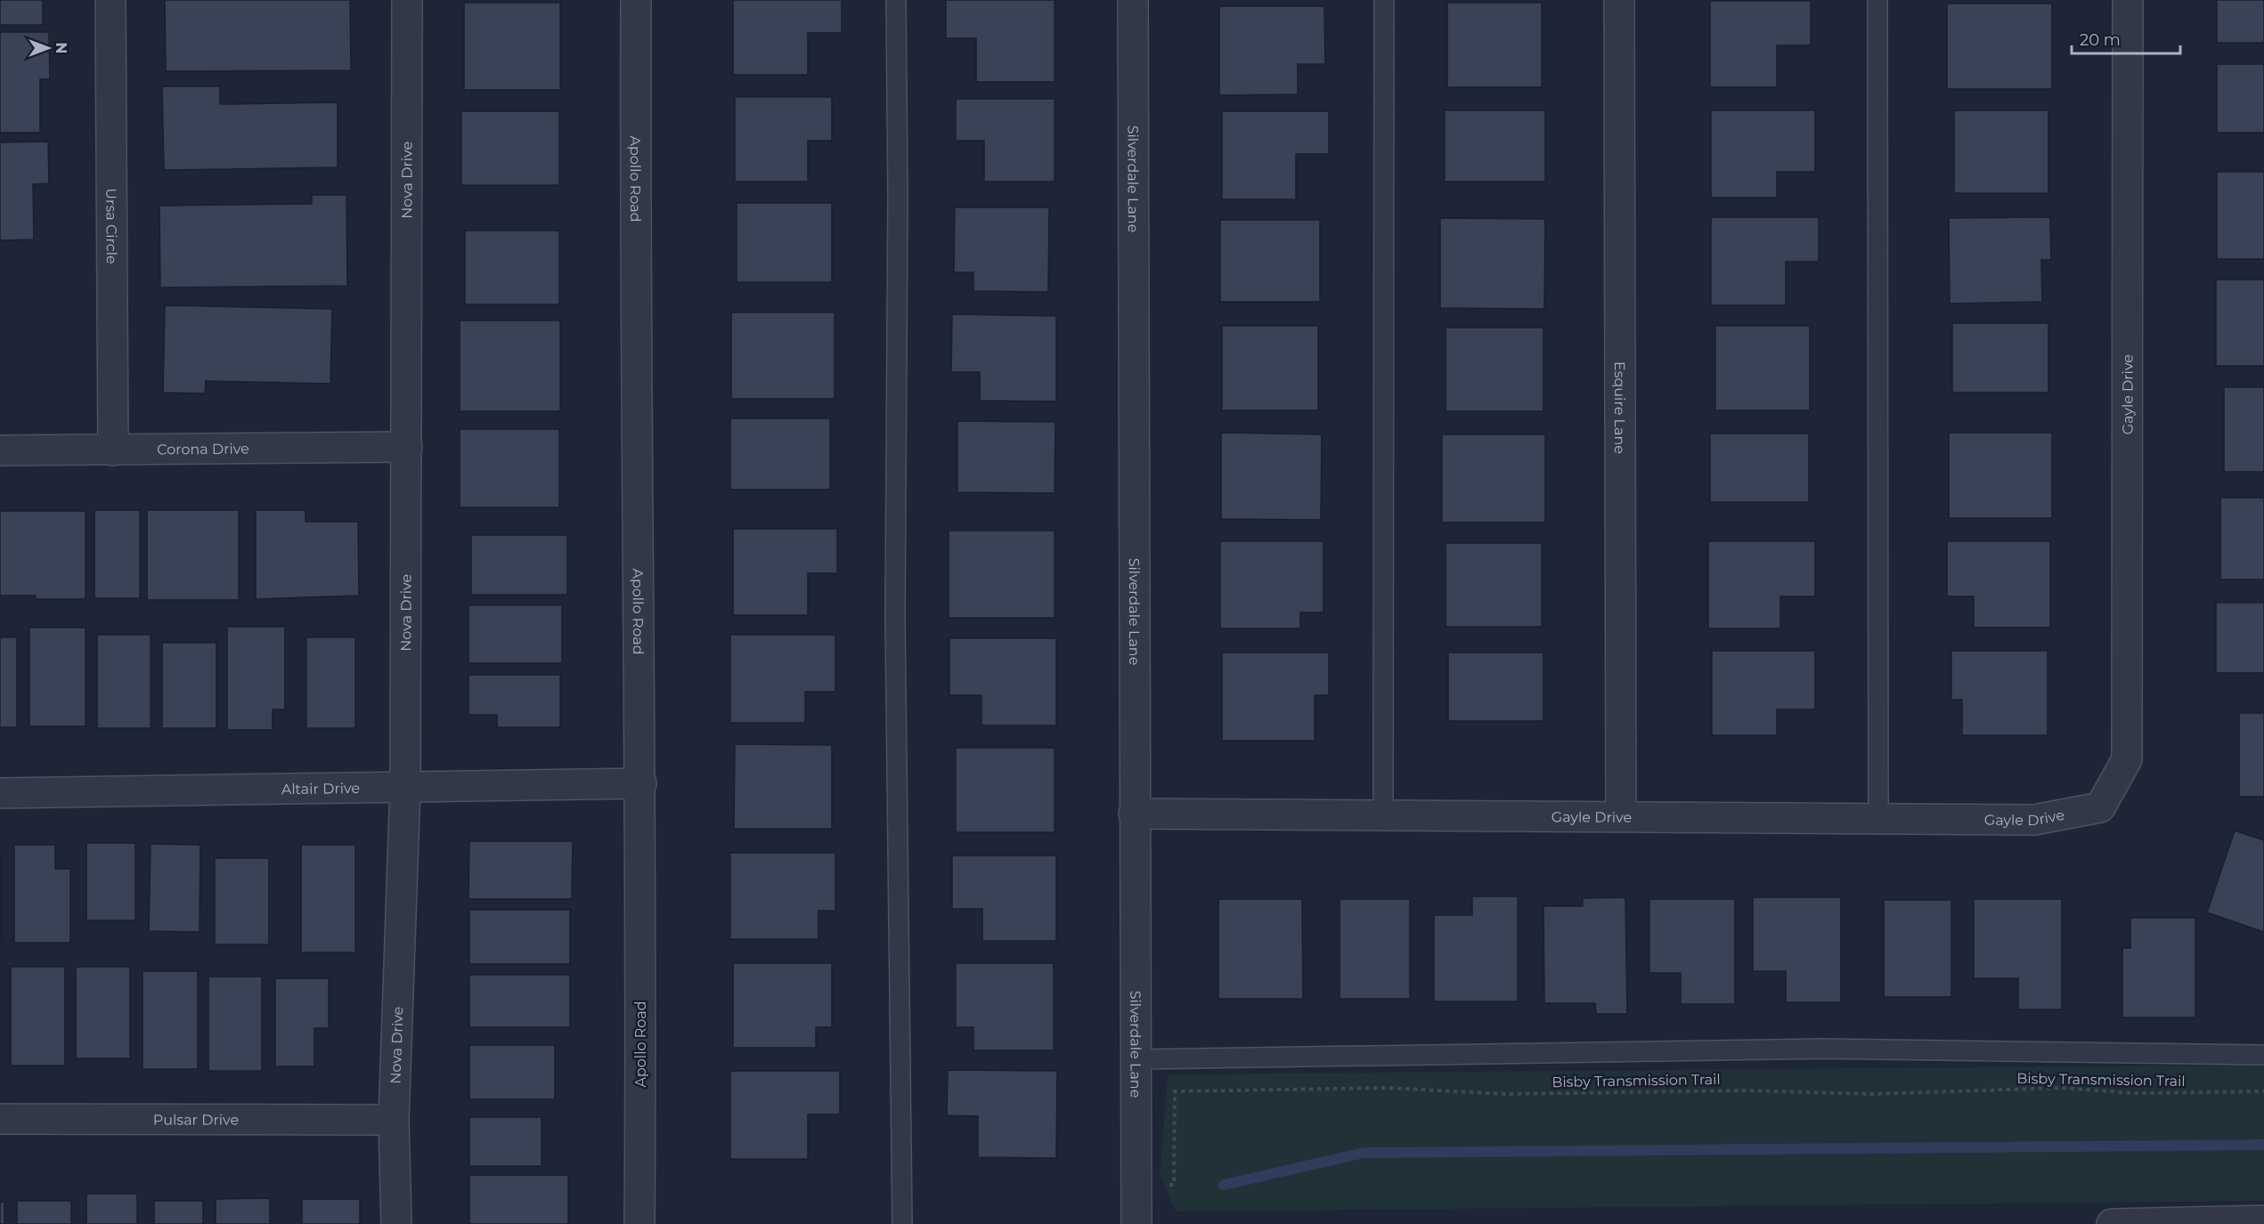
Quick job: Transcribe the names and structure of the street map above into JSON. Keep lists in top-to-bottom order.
{
  "streets": {
    "street": [
      "Nova Drive",
      "Apollo Road",
      "Silverdale Lane",
      "Ursa Circle",
      "Gayle Drive",
      "Esquire Lane",
      "Corona Drive",
      "Altair Drive",
      "Pulsar Drive"
    ],
    "path": ["Bisby Transmission Trail"]
  },
  "crossings": [
    ["Nova Drive", "Corona Drive"],
    ["Nova Drive", "Altair Drive"],
    ["Nova Drive", "Pulsar Drive"],
    ["Apollo Road", "Altair Drive"],
    ["Silverdale Lane", "Gayle Drive"],
    ["Silverdale Lane", "Bisby Transmission Trail"],
    ["Ursa Circle", "Corona Drive"],
    ["Gayle Drive", "Esquire Lane"]
  ],
  "scale_bar": "20 m",
  "north": "right"
}
